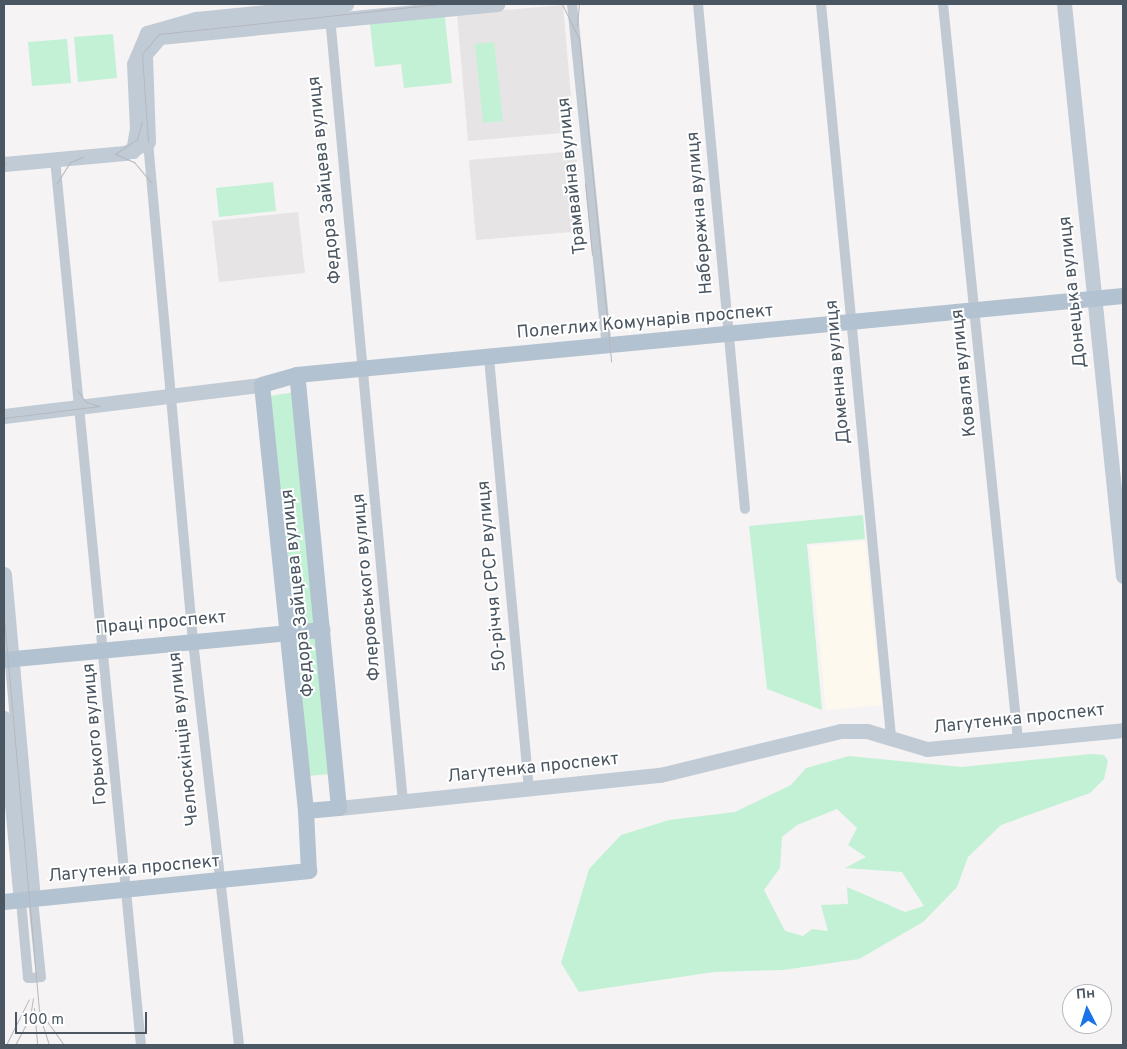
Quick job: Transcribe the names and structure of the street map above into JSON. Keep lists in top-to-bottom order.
{
  "streets": {
    "main road": [
      "Федора Зайцева вулиця",
      "Полеглих Комунарів проспект",
      "Праці проспект",
      "Лагутенка проспект"
    ],
    "street": [
      "Трамвайна вулиця",
      "Набережна вулиця",
      "Донецька вулиця",
      "Доменна вулиця",
      "Коваля вулиця",
      "50-річчя СРСР вулиця",
      "Флеровського вулиця",
      "Горького вулиця",
      "Челюскінців вулиця"
    ]
  },
  "crossings": [
    ["Трамвайна вулиця", "Полеглих Комунарів проспект"],
    ["Федора Зайцева вулиця", "Полеглих Комунарів проспект"],
    ["Федора Зайцева вулиця", "Флеровського вулиця"],
    ["Федора Зайцева вулиця", "Праці проспект"],
    ["Федора Зайцева вулиця", "Лагутенка проспект"],
    ["Набережна вулиця", "Полеглих Комунарів проспект"],
    ["Донецька вулиця", "Полеглих Комунарів проспект"],
    ["Полеглих Комунарів проспект", "Доменна вулиця"],
    ["Полеглих Комунарів проспект", "Коваля вулиця"],
    ["Полеглих Комунарів проспект", "50-річчя СРСР вулиця"],
    ["Полеглих Комунарів проспект", "Флеровського вулиця"],
    ["Полеглих Комунарів проспект", "Горького вулиця"],
    ["Полеглих Комунарів проспект", "Челюскінців вулиця"],
    ["Доменна вулиця", "Лагутенка проспект"],
    ["Коваля вулиця", "Лагутенка проспект"],
    ["50-річчя СРСР вулиця", "Лагутенка проспект"],
    ["Флеровського вулиця", "Лагутенка проспект"],
    ["Праці проспект", "Горького вулиця"],
    ["Праці проспект", "Челюскінців вулиця"],
    ["Лагутенка проспект", "Горького вулиця"],
    ["Лагутенка проспект", "Челюскінців вулиця"]
  ],
  "scale_bar": "100 m",
  "north": "top"
}
